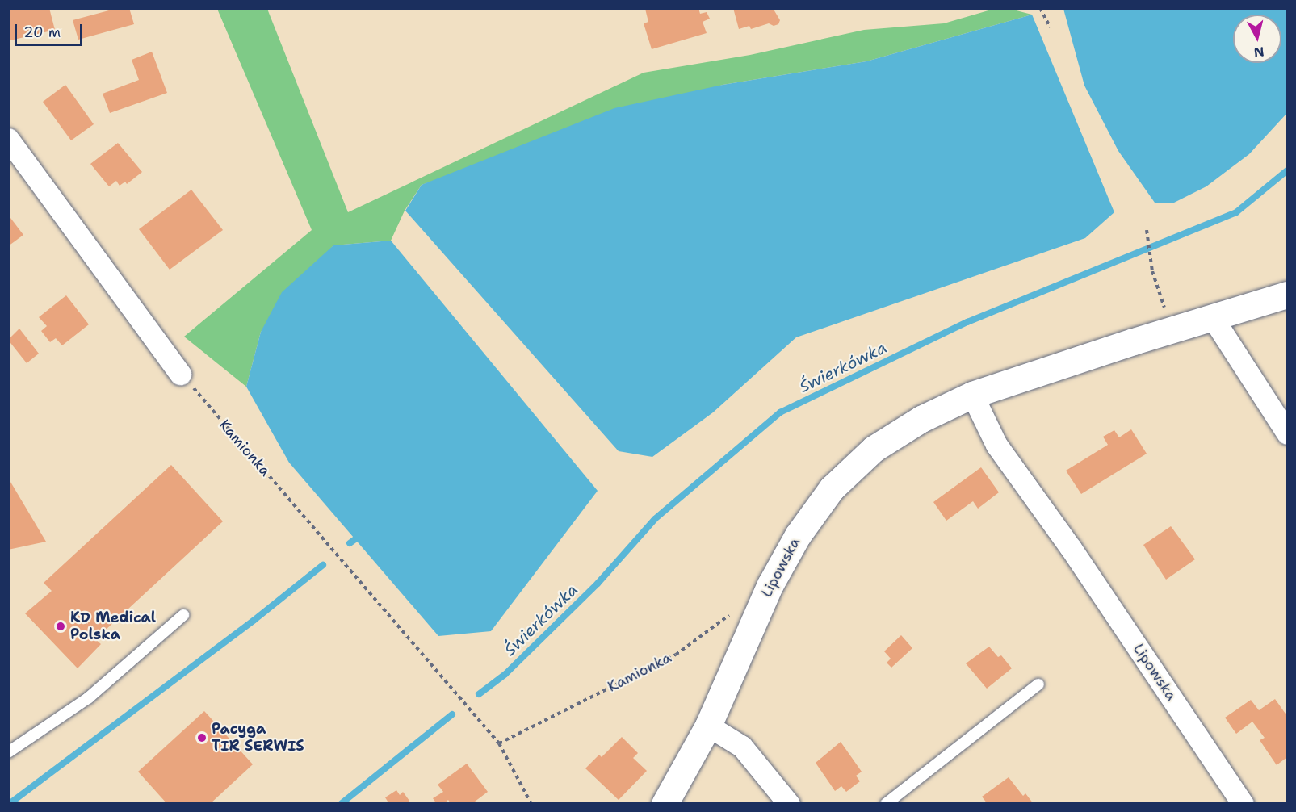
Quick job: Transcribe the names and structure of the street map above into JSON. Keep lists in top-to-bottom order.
{
  "streets": {
    "street": ["Lipowska"],
    "path": ["Kamionka"]
  },
  "water": ["Świerkówka"],
  "places": ["KD Medical Polska", "Pacyga TIR SERWIS"],
  "scale_bar": "20 m",
  "north": "bottom"
}
